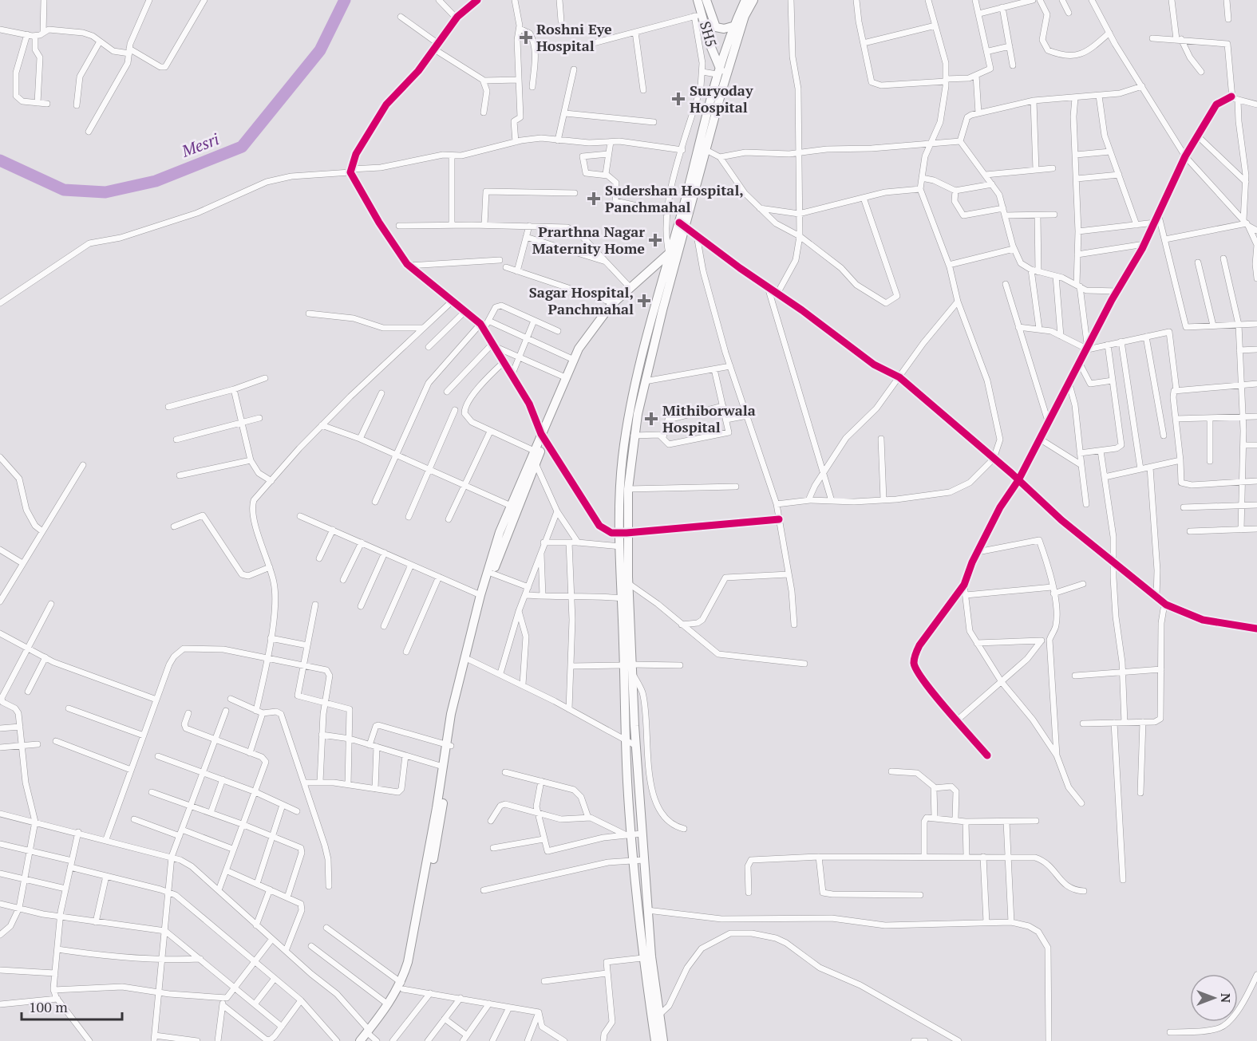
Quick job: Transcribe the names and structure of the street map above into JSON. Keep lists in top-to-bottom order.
{
  "streets": {
    "main road": ["SH5"]
  },
  "water": ["Mesri"],
  "places": {
    "health": [
      "Roshni Eye Hospital",
      "Suryoday Hospital",
      "Sudershan Hospital, Panchmahal",
      "Prarthna Nagar Maternity Home",
      "Sagar Hospital, Panchmahal",
      "Mithiborwala Hospital"
    ]
  },
  "scale_bar": "100 m",
  "north": "right"
}
